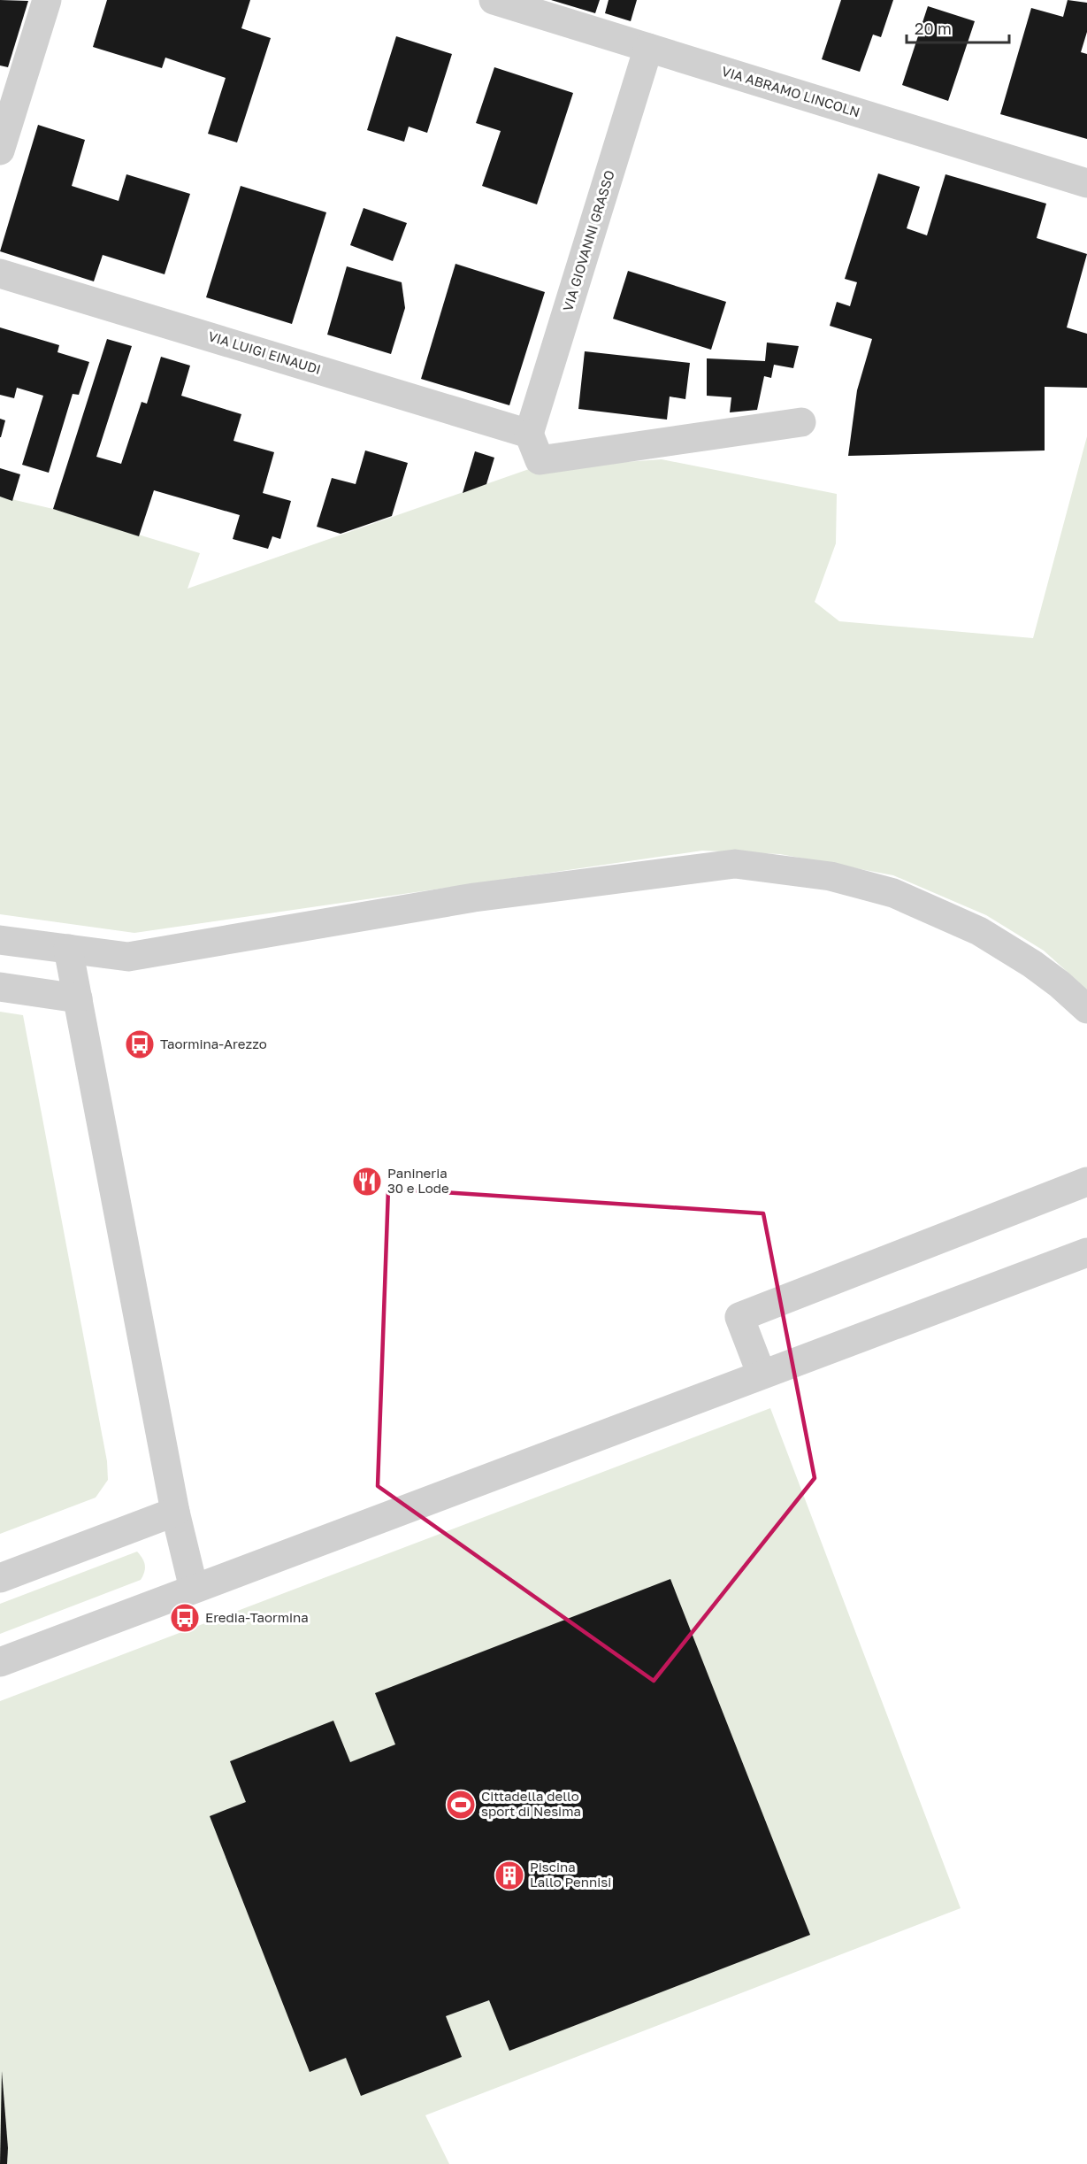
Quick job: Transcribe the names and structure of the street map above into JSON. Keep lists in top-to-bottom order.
{
  "streets": {
    "street": ["VIA ABRAMO LINCOLN", "VIA GIOVANNI GRASSO", "VIA LUIGI EINAUDI"]
  },
  "crossings": [
    ["VIA ABRAMO LINCOLN", "VIA GIOVANNI GRASSO"],
    ["VIA GIOVANNI GRASSO", "VIA LUIGI EINAUDI"]
  ],
  "places": {
    "bus stop": ["Taormina-Arezzo", "Eredia-Taormina"],
    "restaurant": ["Panineria 30 e Lode"],
    "sports": ["Cittadella dello sport di Nesima"],
    "building": ["Piscina Lallo Pennisi"]
  },
  "scale_bar": "20 m"
}
